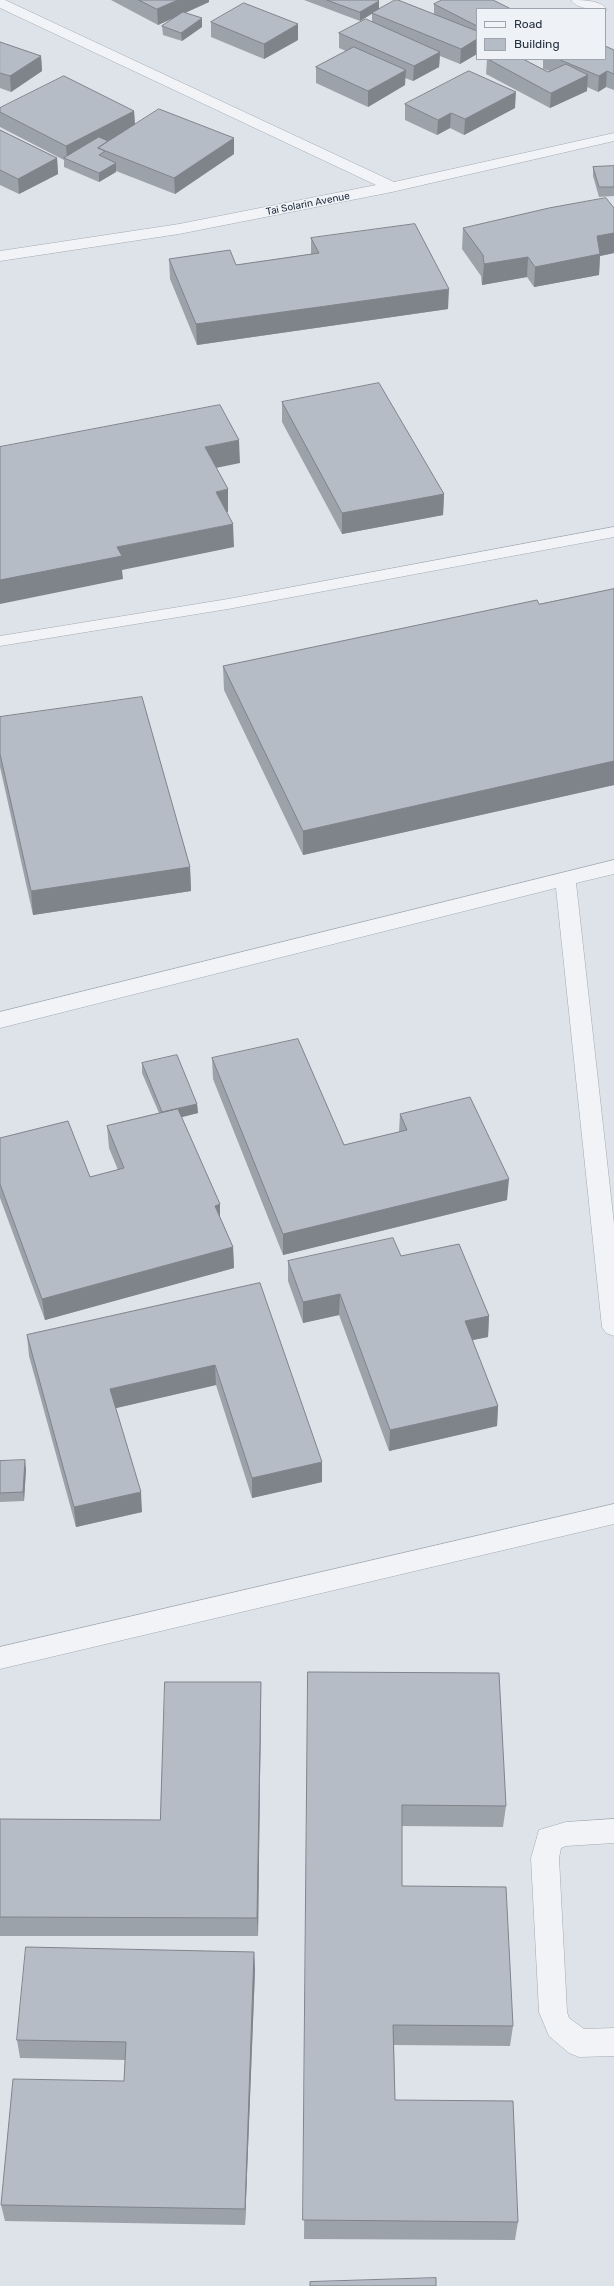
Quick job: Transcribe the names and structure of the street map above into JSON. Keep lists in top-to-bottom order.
{
  "streets": {
    "street": ["Tai Solarin Avenue"]
  },
  "legend": ["Road", "Building"]
}
